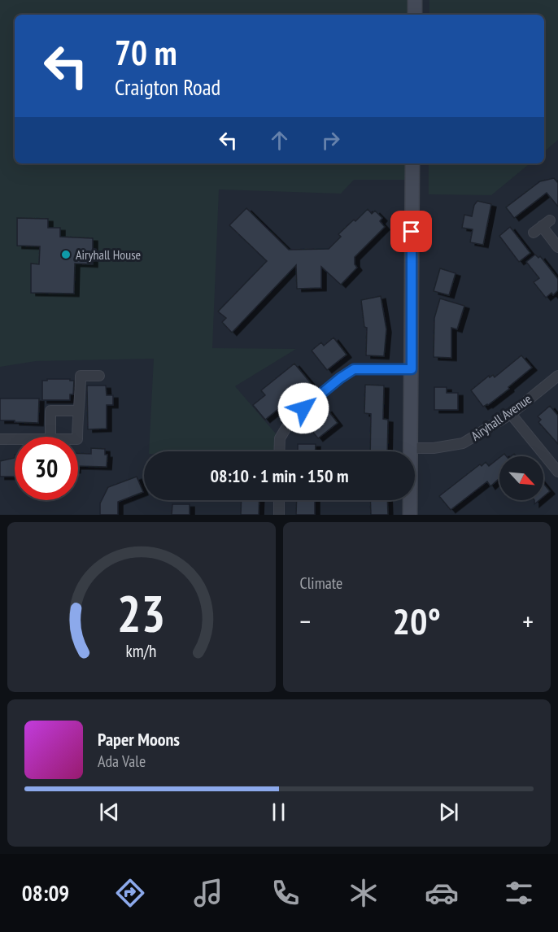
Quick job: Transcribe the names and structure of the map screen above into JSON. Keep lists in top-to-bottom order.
{
  "streets": {
    "street": ["Airyhall Avenue"]
  },
  "places": ["Airyhall House"],
  "north": "bottom right",
  "page": {
    "turn": ["70 m", "Craigton Road"],
    "limit": "30",
    "trip": "08:10 · 1 min · 150 m",
    "tile": "Climate",
    "heat": ["−", "20°", "+"],
    "song": ["Paper Moons", "Ada Vale"],
    "tabs": "08:09",
    "gauge": ["23", "km/h"]
  }
}
